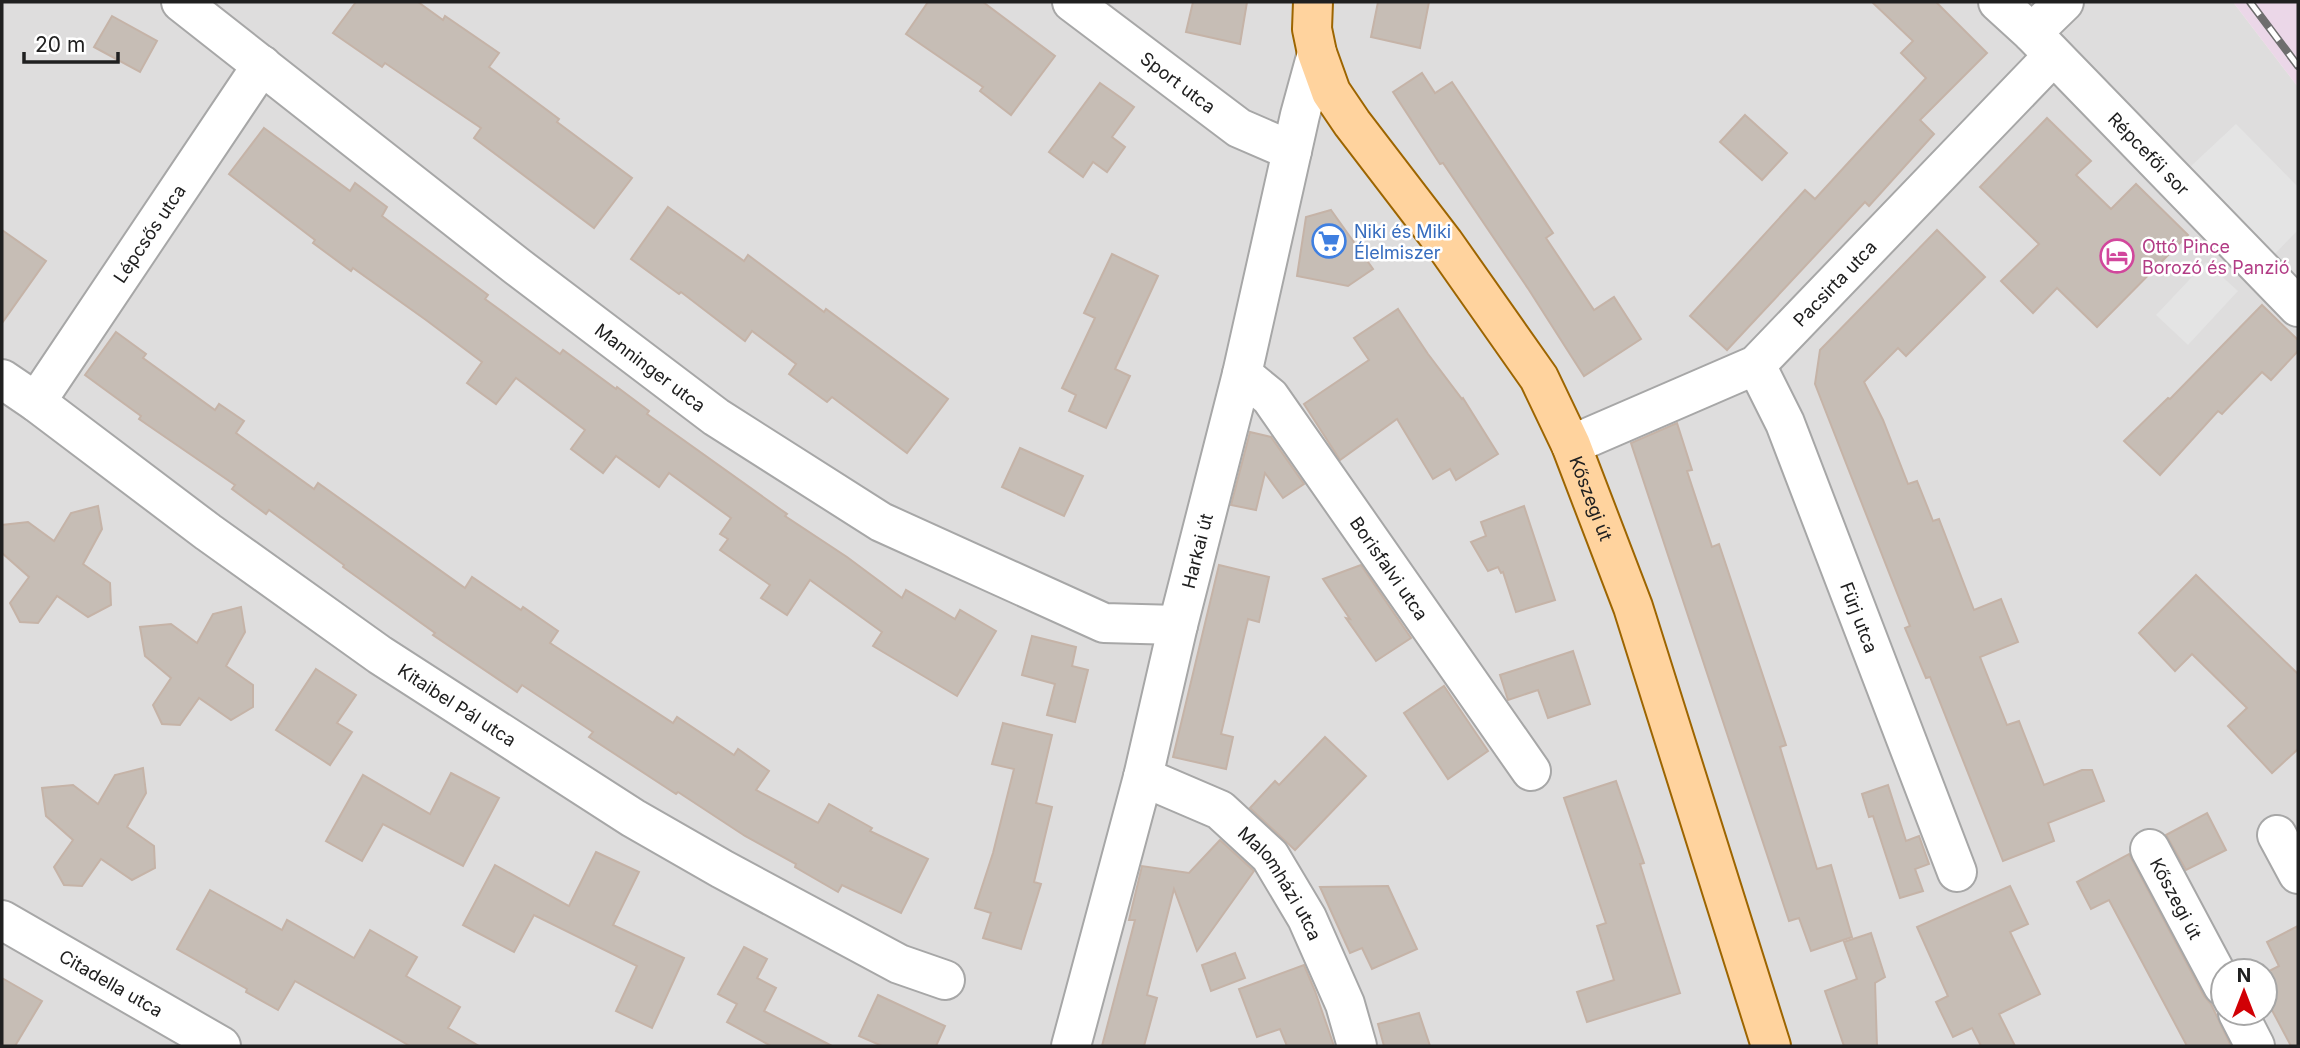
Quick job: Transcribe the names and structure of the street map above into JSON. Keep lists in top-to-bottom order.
{
  "streets": {
    "main road": ["Kőszegi út"],
    "street": [
      "Sport utca",
      "Répcefői sor",
      "Lépcsős utca",
      "Pacsirta utca",
      "Manninger utca",
      "Harkai út",
      "Borisfalvi utca",
      "Fürj utca",
      "Kitaibel Pál utca",
      "Malomházi utca",
      "Citadella utca"
    ]
  },
  "crossings": [
    ["Sport utca", "Harkai út"],
    ["Répcefői sor", "Pacsirta utca"],
    ["Lépcsős utca", "Manninger utca"],
    ["Lépcsős utca", "Kitaibel Pál utca"],
    ["Pacsirta utca", "Kőszegi út"],
    ["Pacsirta utca", "Fürj utca"],
    ["Manninger utca", "Harkai út"],
    ["Kőszegi út", "Harkai út"],
    ["Harkai út", "Borisfalvi utca"],
    ["Harkai út", "Malomházi utca"]
  ],
  "places": {
    "supermarket": ["Niki és Miki Élelmiszer"],
    "hotel": ["Ottó Pince Borozó és Panzió"]
  },
  "scale_bar": "20 m",
  "north": "top"
}
